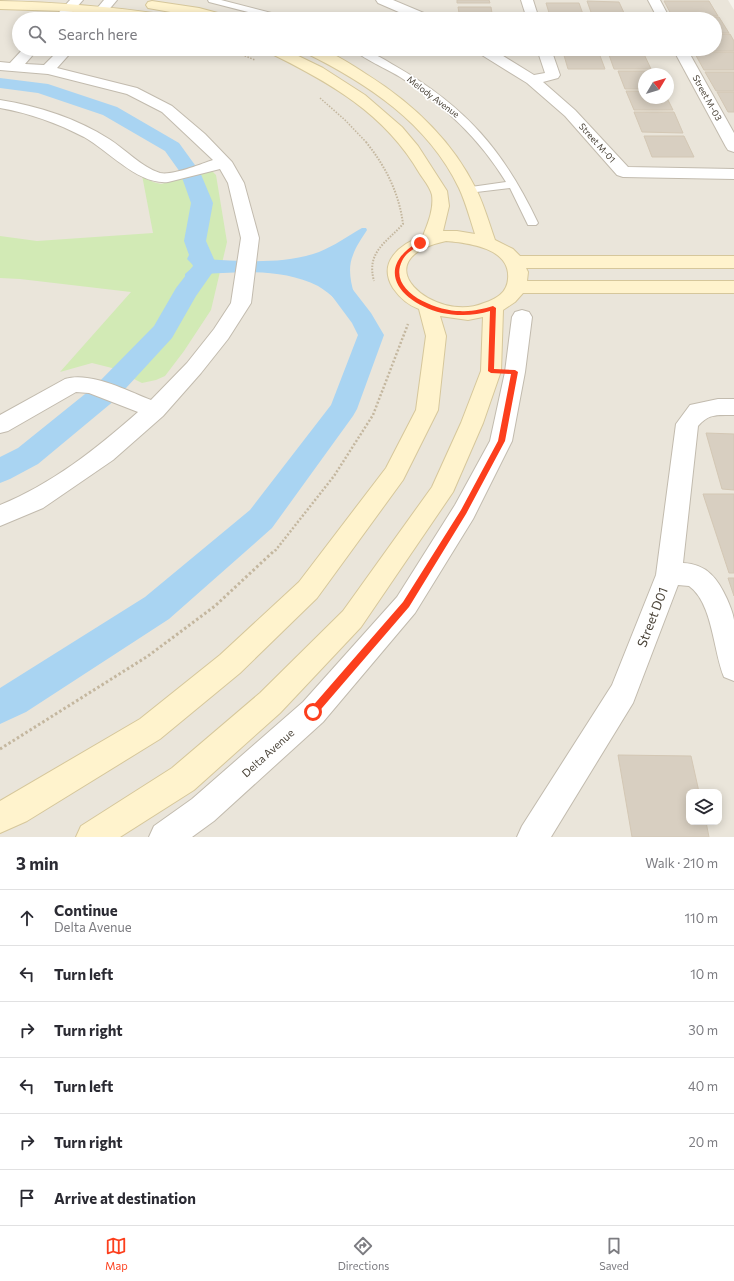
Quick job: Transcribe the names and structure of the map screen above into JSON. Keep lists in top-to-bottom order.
{
  "streets": {
    "street": [
      "Street M-03",
      "Street M-01",
      "Street D01",
      "Delta Avenue"
    ],
    "lane": ["Melody Avenue"]
  },
  "north": "top right",
  "page": {
    "search": "Search here",
    "heading": ["3 min", "Walk · 210 m"],
    "list": [
      ["Continue", "Delta Avenue", "110 m"],
      ["Turn left", "10 m"],
      ["Turn right", "30 m"],
      ["Turn left", "40 m"],
      ["Turn right", "20 m"],
      "Arrive at destination"
    ],
    "nav": ["Map", "Directions", "Saved"]
  }
}
